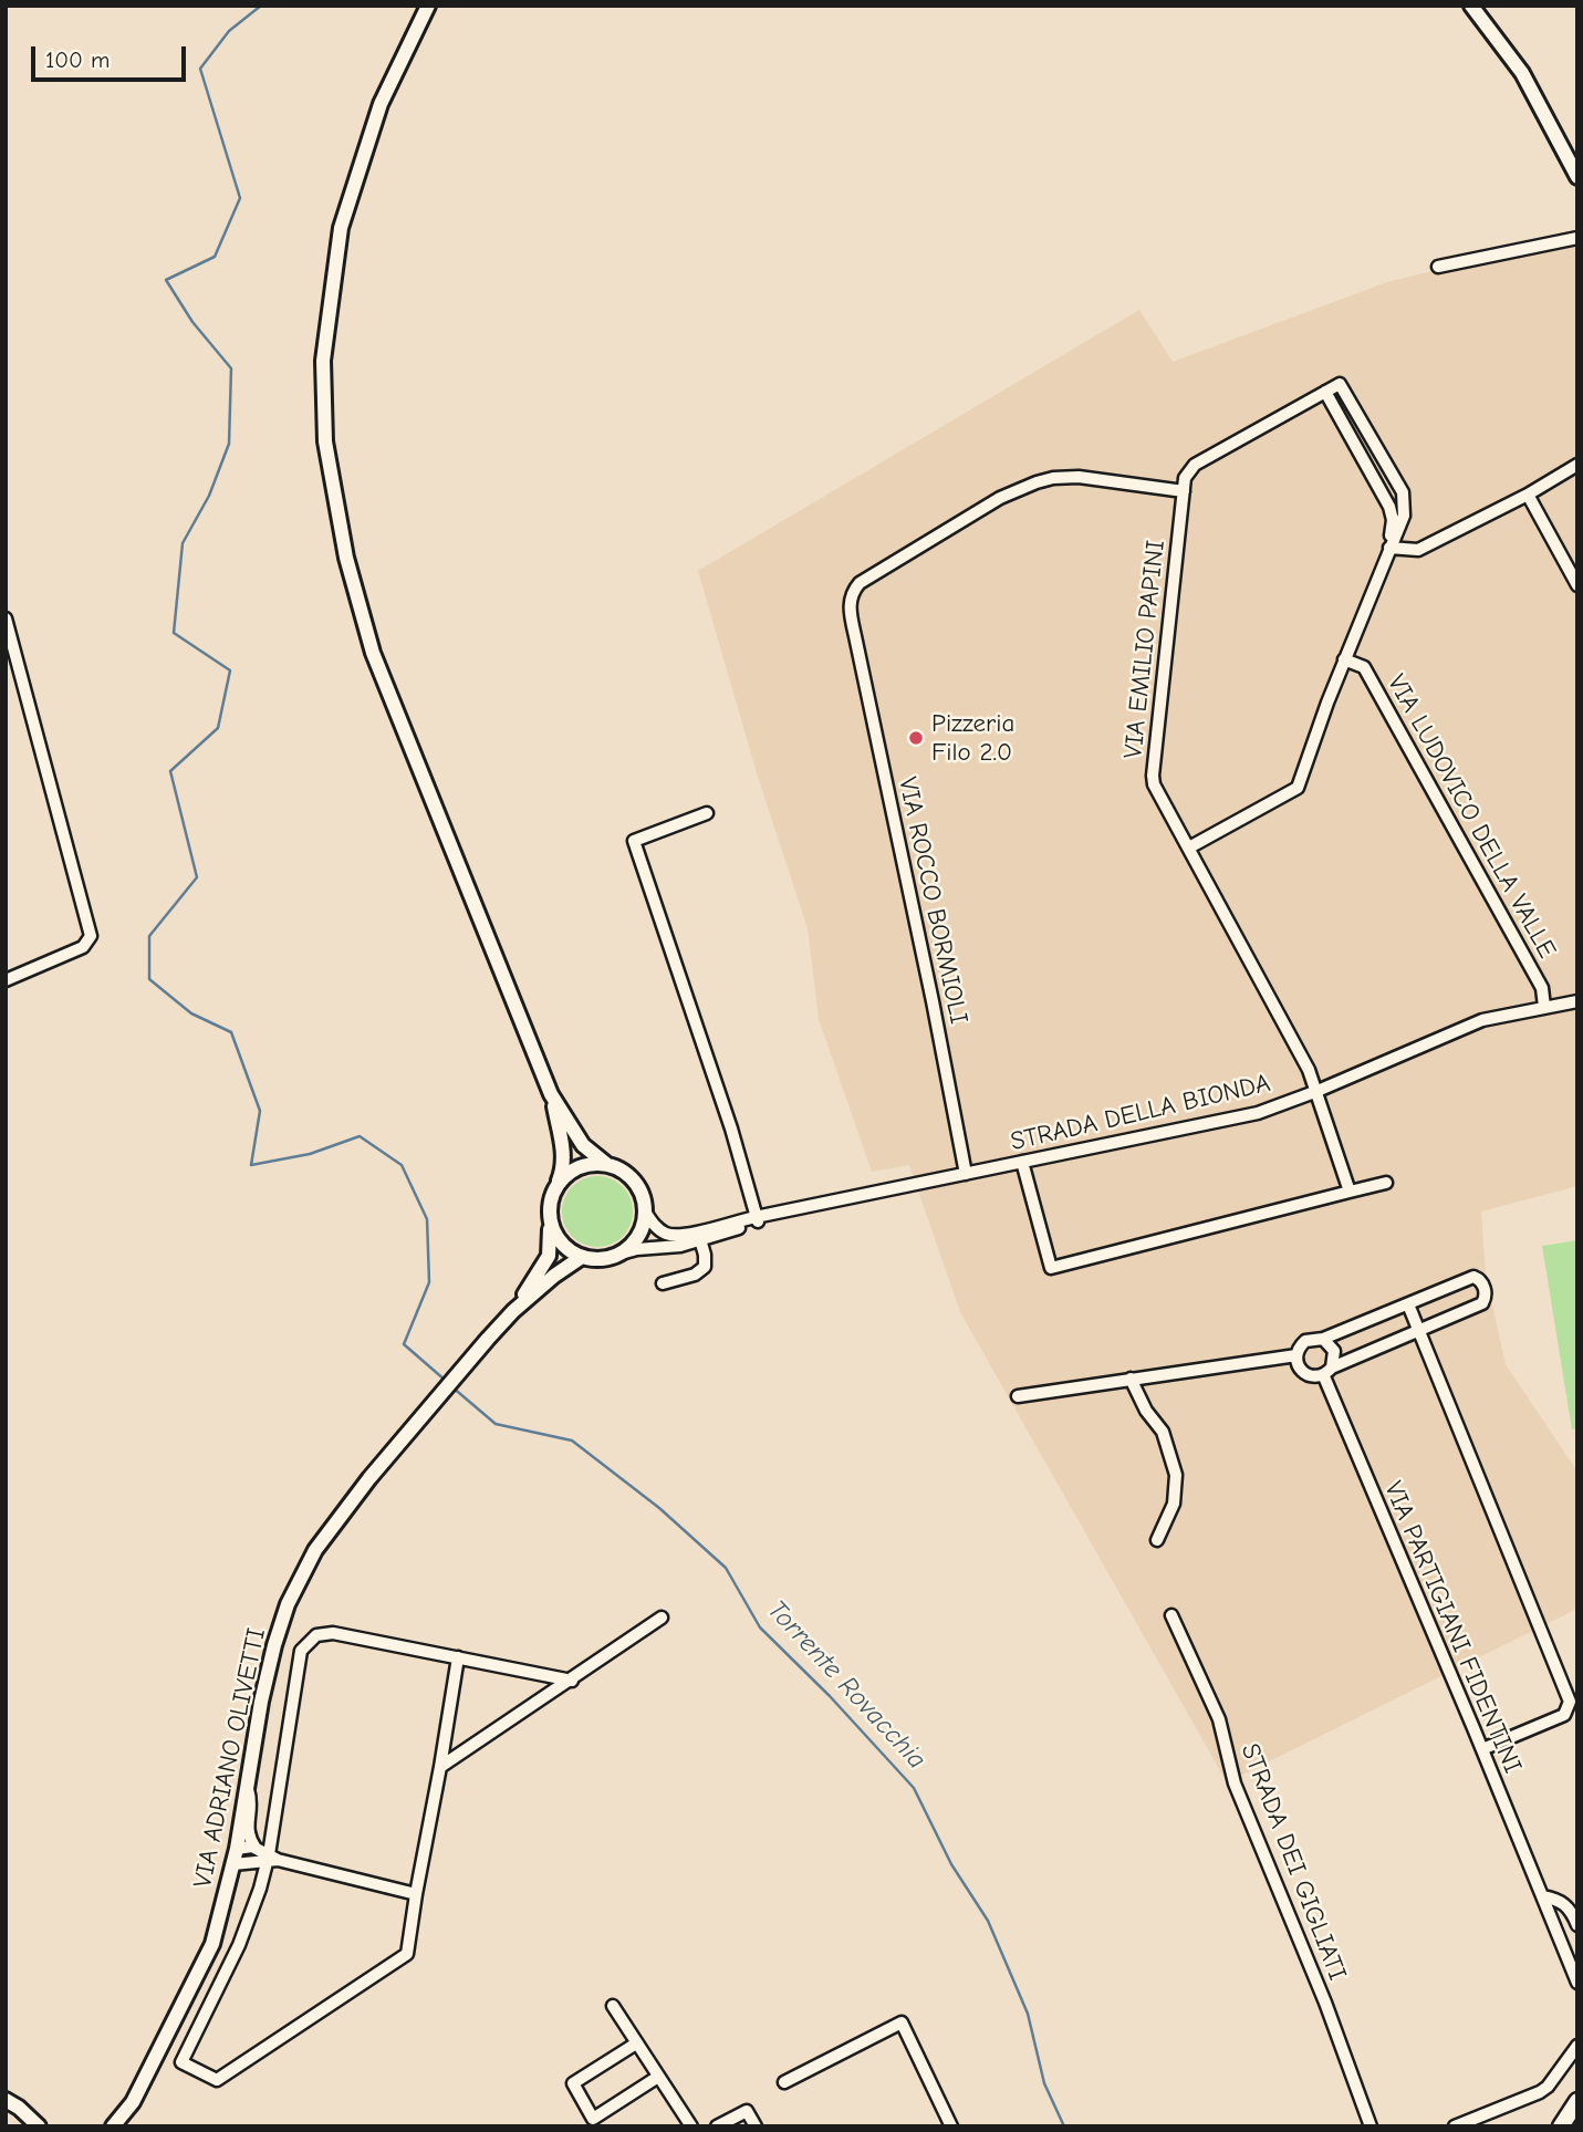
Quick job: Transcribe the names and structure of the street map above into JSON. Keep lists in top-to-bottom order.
{
  "streets": {
    "street": [
      "VIA EMILIO PAPINI",
      "VIA LUDOVICO DELLA VALLE",
      "VIA ROCCO BORMIOLI",
      "STRADA DELLA BIONDA",
      "VIA PARTIGIANI FIDENTINI",
      "VIA ADRIANO OLIVETTI",
      "STRADA DEI GIGLIATI"
    ]
  },
  "crossings": [
    ["VIA EMILIO PAPINI", "VIA LUDOVICO DELLA VALLE"],
    ["VIA EMILIO PAPINI", "VIA ROCCO BORMIOLI"],
    ["VIA EMILIO PAPINI", "STRADA DELLA BIONDA"],
    ["VIA LUDOVICO DELLA VALLE", "STRADA DELLA BIONDA"],
    ["VIA ROCCO BORMIOLI", "STRADA DELLA BIONDA"]
  ],
  "water": ["Torrente Rovacchia"],
  "places": ["Pizzeria Filo 2.0"],
  "scale_bar": "100 m"
}
